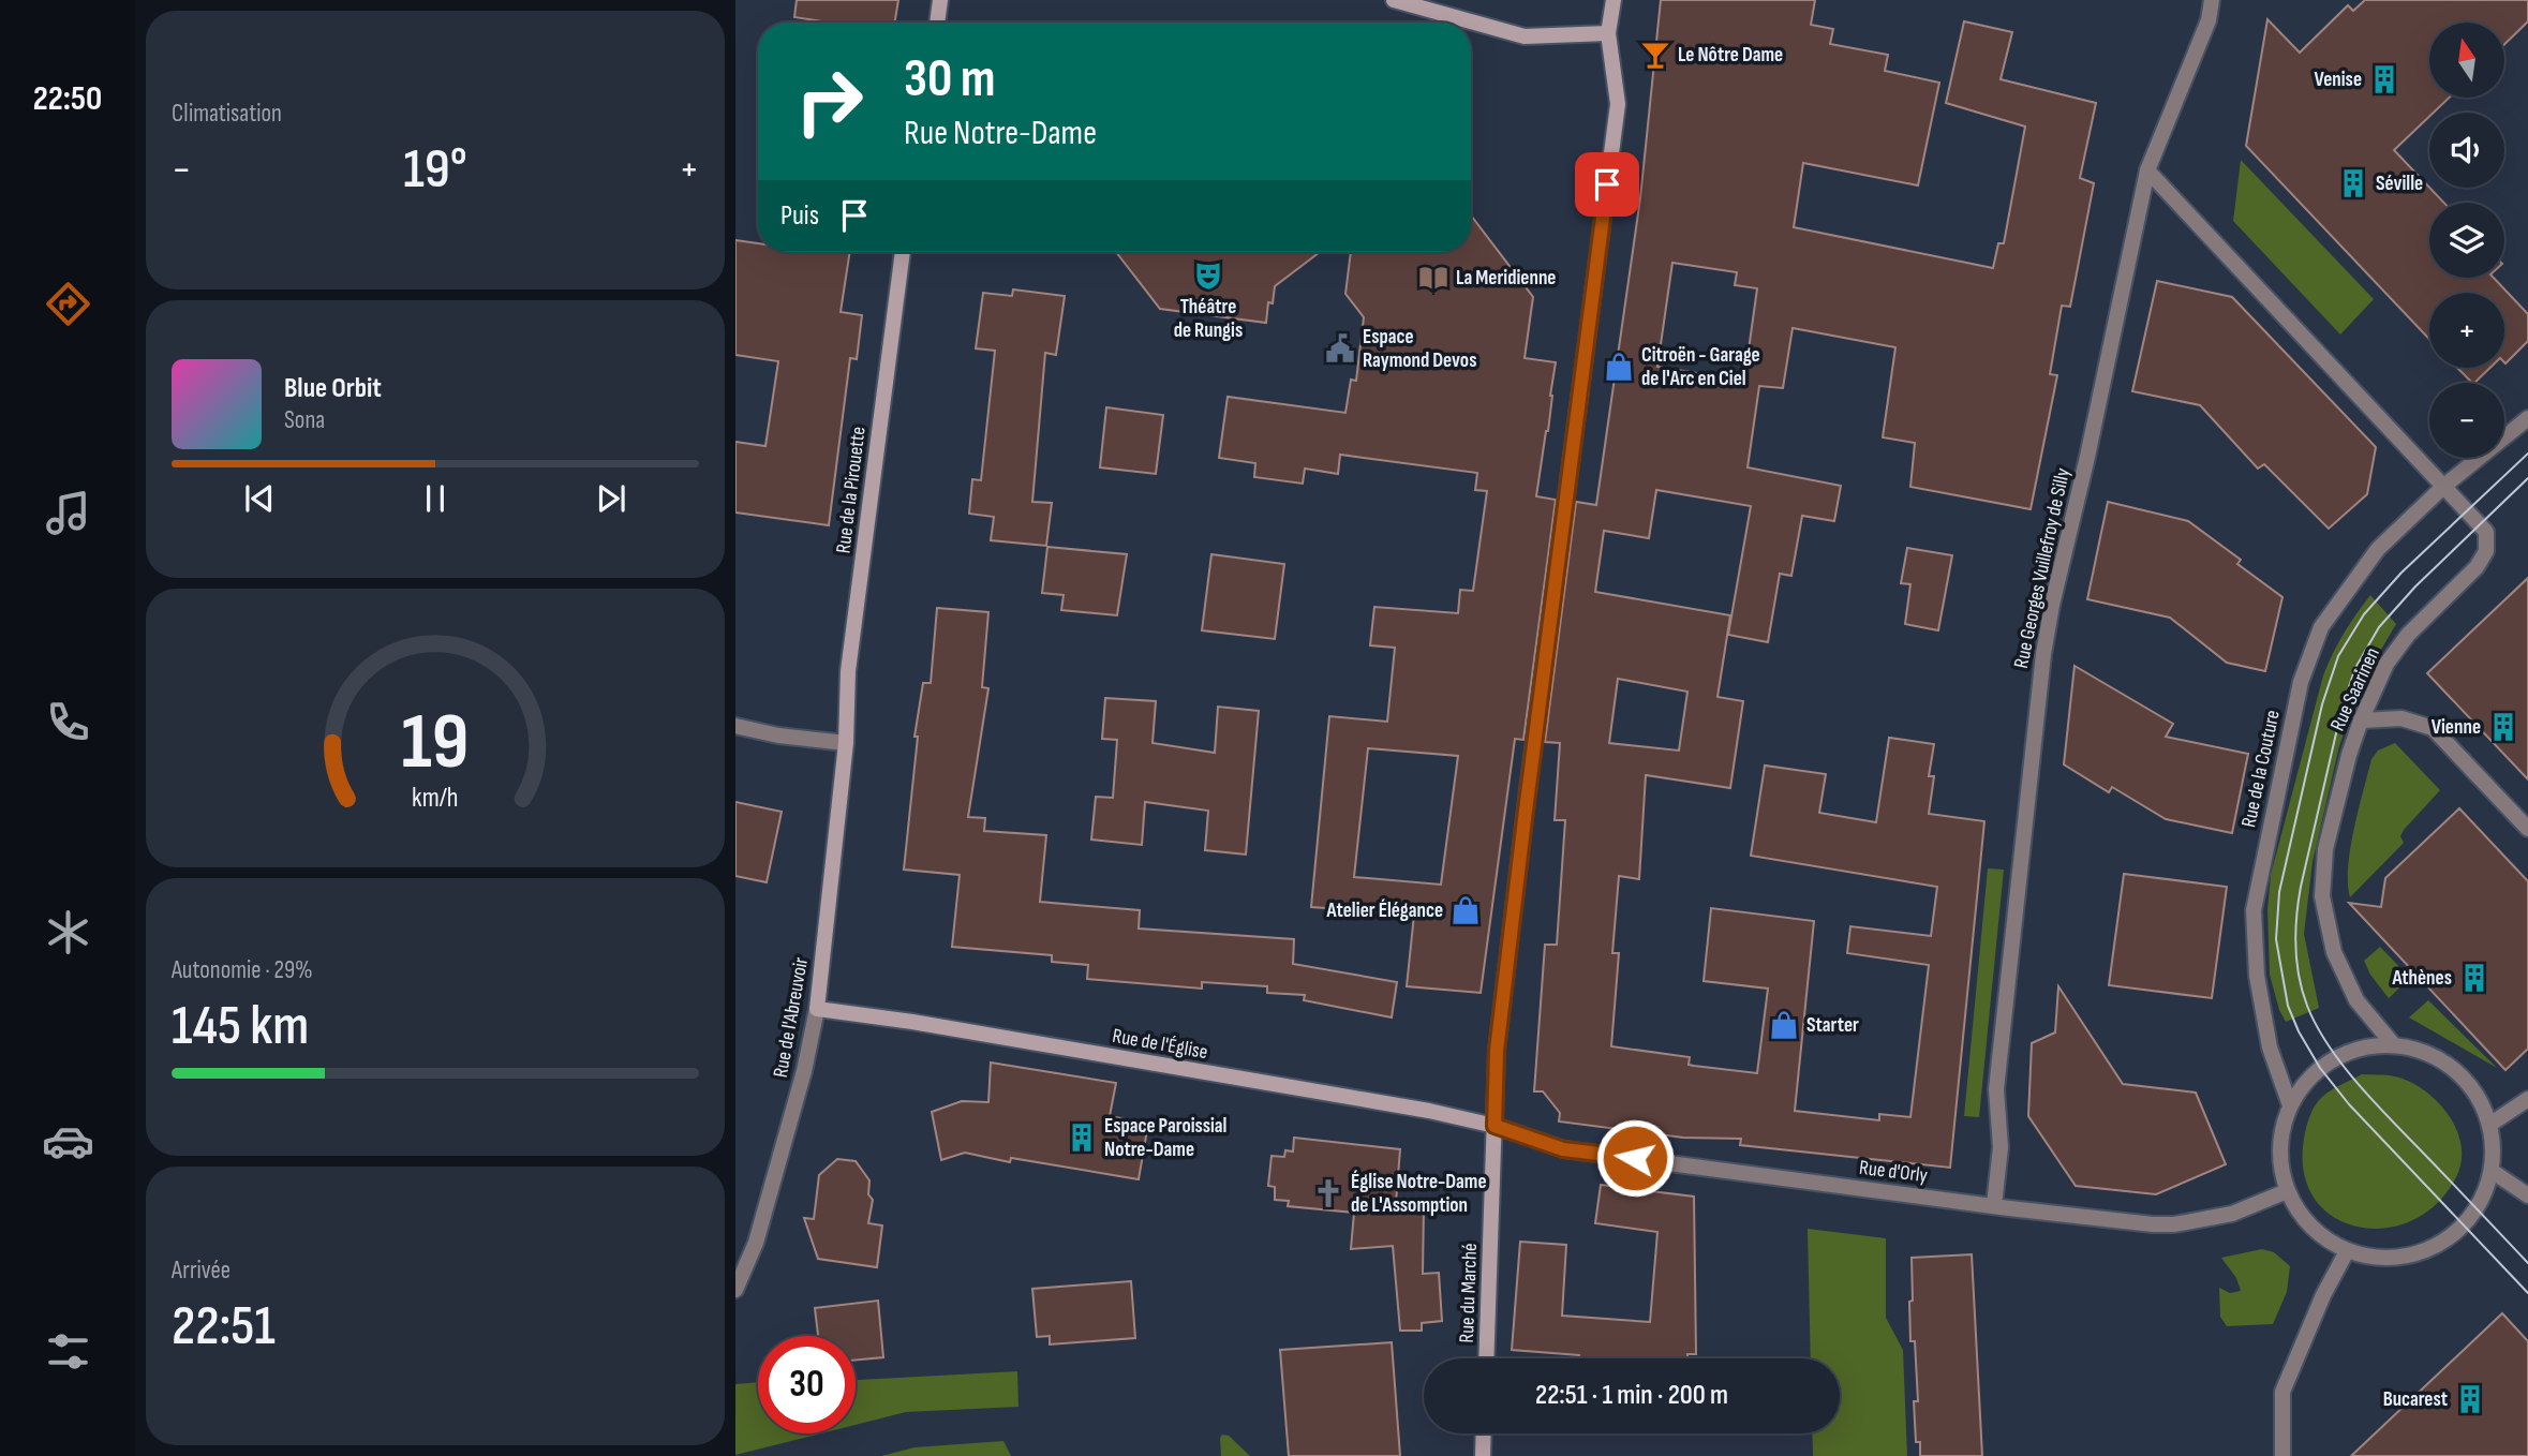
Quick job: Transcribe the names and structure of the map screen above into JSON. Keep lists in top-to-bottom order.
{
  "streets": {
    "street": [
      "Rue de la Pirouette",
      "Rue Georges Vuillefroy de Silly",
      "Rue Saarinen",
      "Rue de la Couture",
      "Rue de l'Abreuvoir",
      "Rue de l'Église",
      "Rue d'Orly",
      "Rue du Marché"
    ]
  },
  "crossings": [
    ["Rue de la Pirouette", "Rue de l'Abreuvoir"],
    ["Rue Georges Vuillefroy de Silly", "Rue Saarinen"],
    ["Rue Georges Vuillefroy de Silly", "Rue d'Orly"],
    ["Rue Saarinen", "Rue de la Couture"],
    ["Rue Saarinen", "Rue d'Orly"],
    ["Rue de la Couture", "Rue d'Orly"],
    ["Rue de l'Abreuvoir", "Rue de l'Église"],
    ["Rue de l'Église", "Rue d'Orly"],
    ["Rue de l'Église", "Rue du Marché"],
    ["Rue d'Orly", "Rue du Marché"]
  ],
  "places": {
    "bar": ["Le Nôtre Dame"],
    "building": [
      "Venise",
      "Séville",
      "Vienne",
      "Athènes",
      "Espace Paroissial Notre-Dame",
      "Bucarest"
    ],
    "theatre": ["Théâtre de Rungis"],
    "library": ["La Meridienne"],
    "public building": ["Espace Raymond Devos"],
    "shop": ["Citroën - Garage de l'Arc en Ciel", "Atelier Élégance", "Starter"],
    "church": ["Église Notre-Dame de L'Assomption"]
  },
  "north": "top",
  "page": {
    "tabs": "22:50",
    "tile": [
      "Climatisation",
      ["Autonomie · 29%", "145 km"],
      ["Arrivée", "22:51"]
    ],
    "map_buttons": ["+", "−"],
    "turn": ["30 m", "Rue Notre-Dame"],
    "heat": ["−", "19°", "+"],
    "then": "Puis",
    "song": ["Blue Orbit", "Sona"],
    "limit": "30",
    "trip": "22:51 · 1 min · 200 m",
    "gauge": ["19", "km/h"]
  }
}
